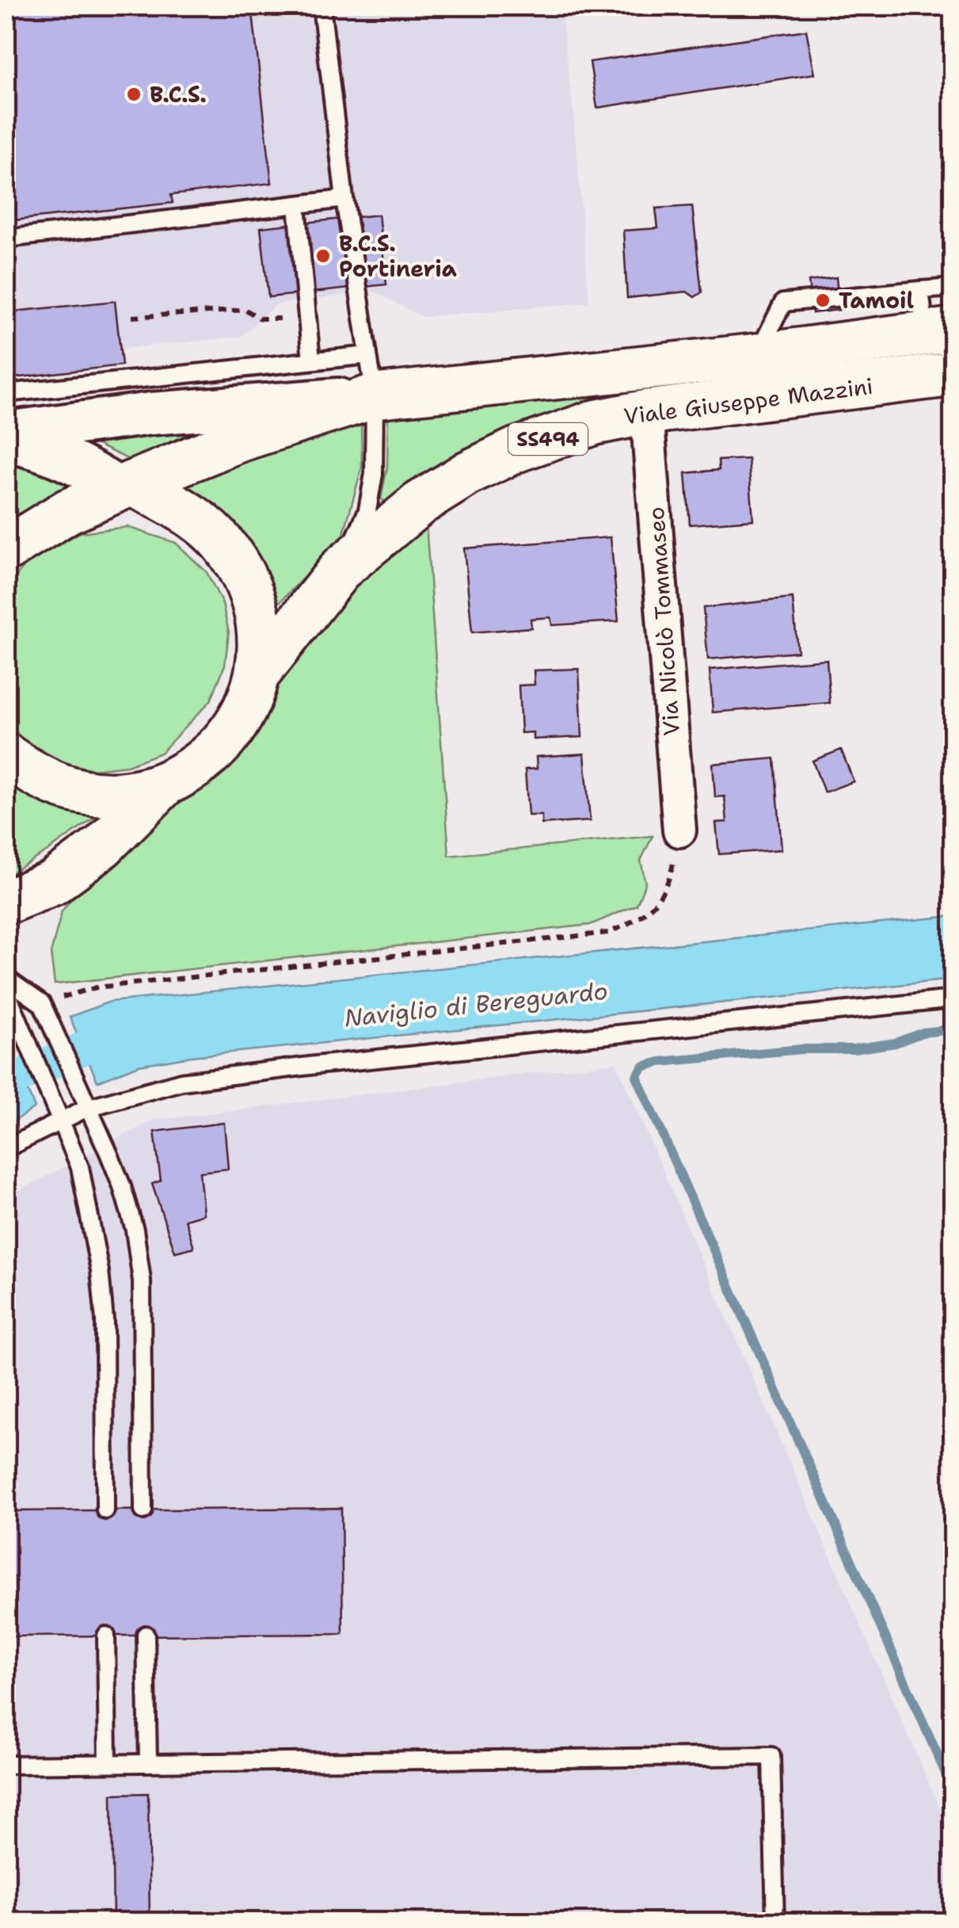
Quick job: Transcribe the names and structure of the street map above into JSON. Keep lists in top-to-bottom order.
{
  "streets": {
    "main road": ["Viale Giuseppe Mazzini", "SS494"],
    "street": ["Via Nicolò Tommaseo"]
  },
  "crossings": [
    ["Viale Giuseppe Mazzini", "SS494"],
    ["Viale Giuseppe Mazzini", "Via Nicolò Tommaseo"]
  ],
  "water": ["Naviglio di Bereguardo"],
  "places": ["B.C.S.", "B.C.S. Portineria", "Tamoil"]
}
